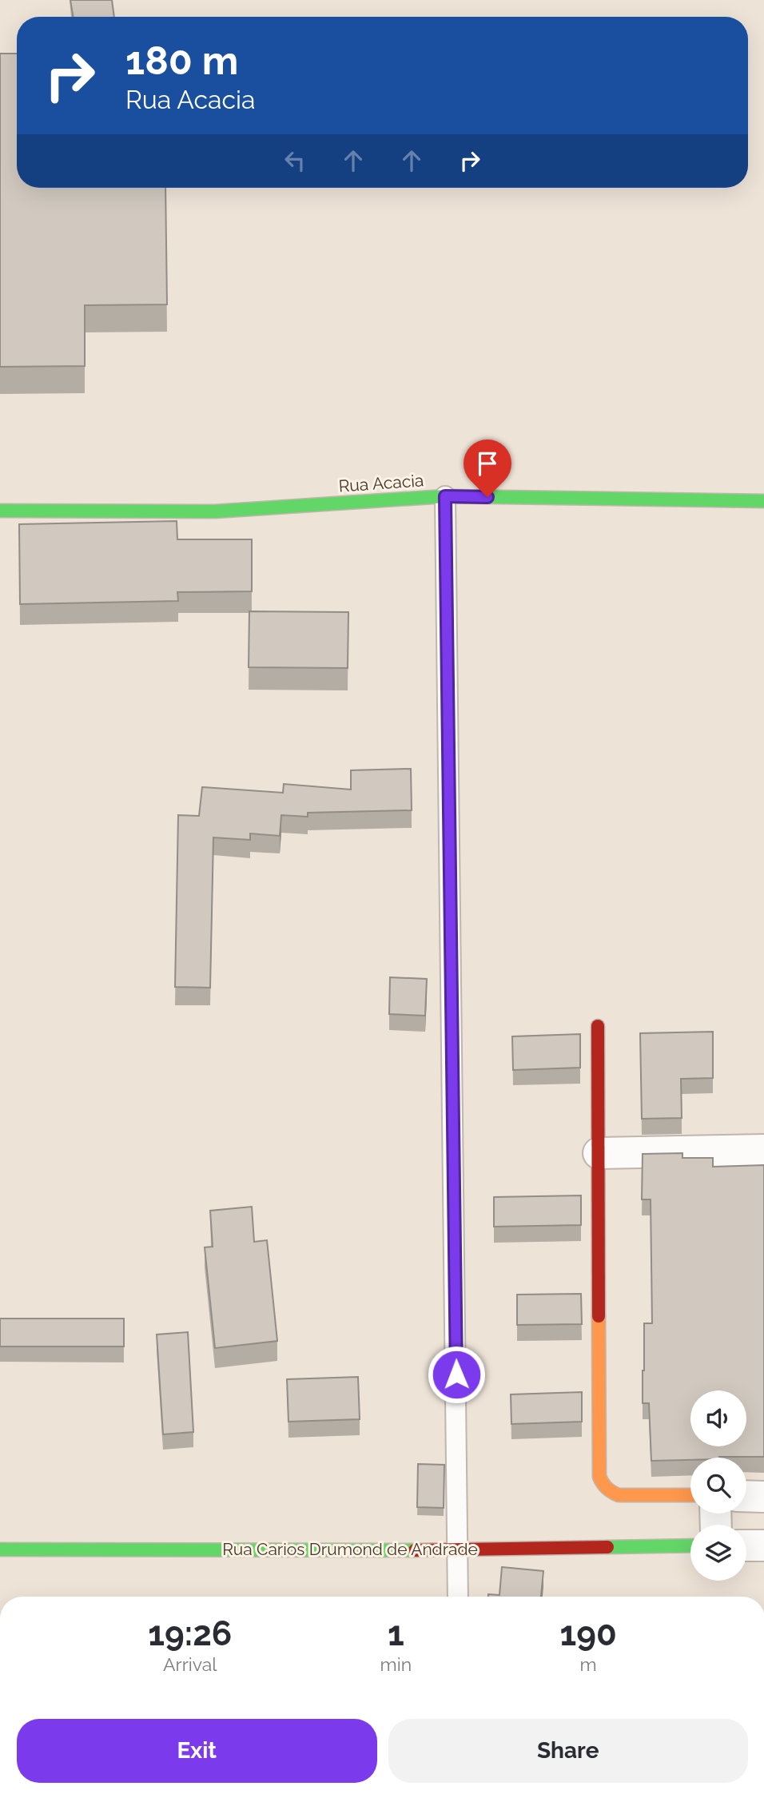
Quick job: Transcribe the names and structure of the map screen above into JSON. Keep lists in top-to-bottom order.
{
  "streets": {
    "street": ["Rua Acacia", "Rua Carios Drumond de Andrade"]
  },
  "page": {
    "turn": ["180 m", "Rua Acacia"],
    "eta": [
      "19:26",
      "Arrival",
      "1",
      "min",
      "190",
      "m"
    ],
    "buttons": ["Exit", "Share"]
  }
}
